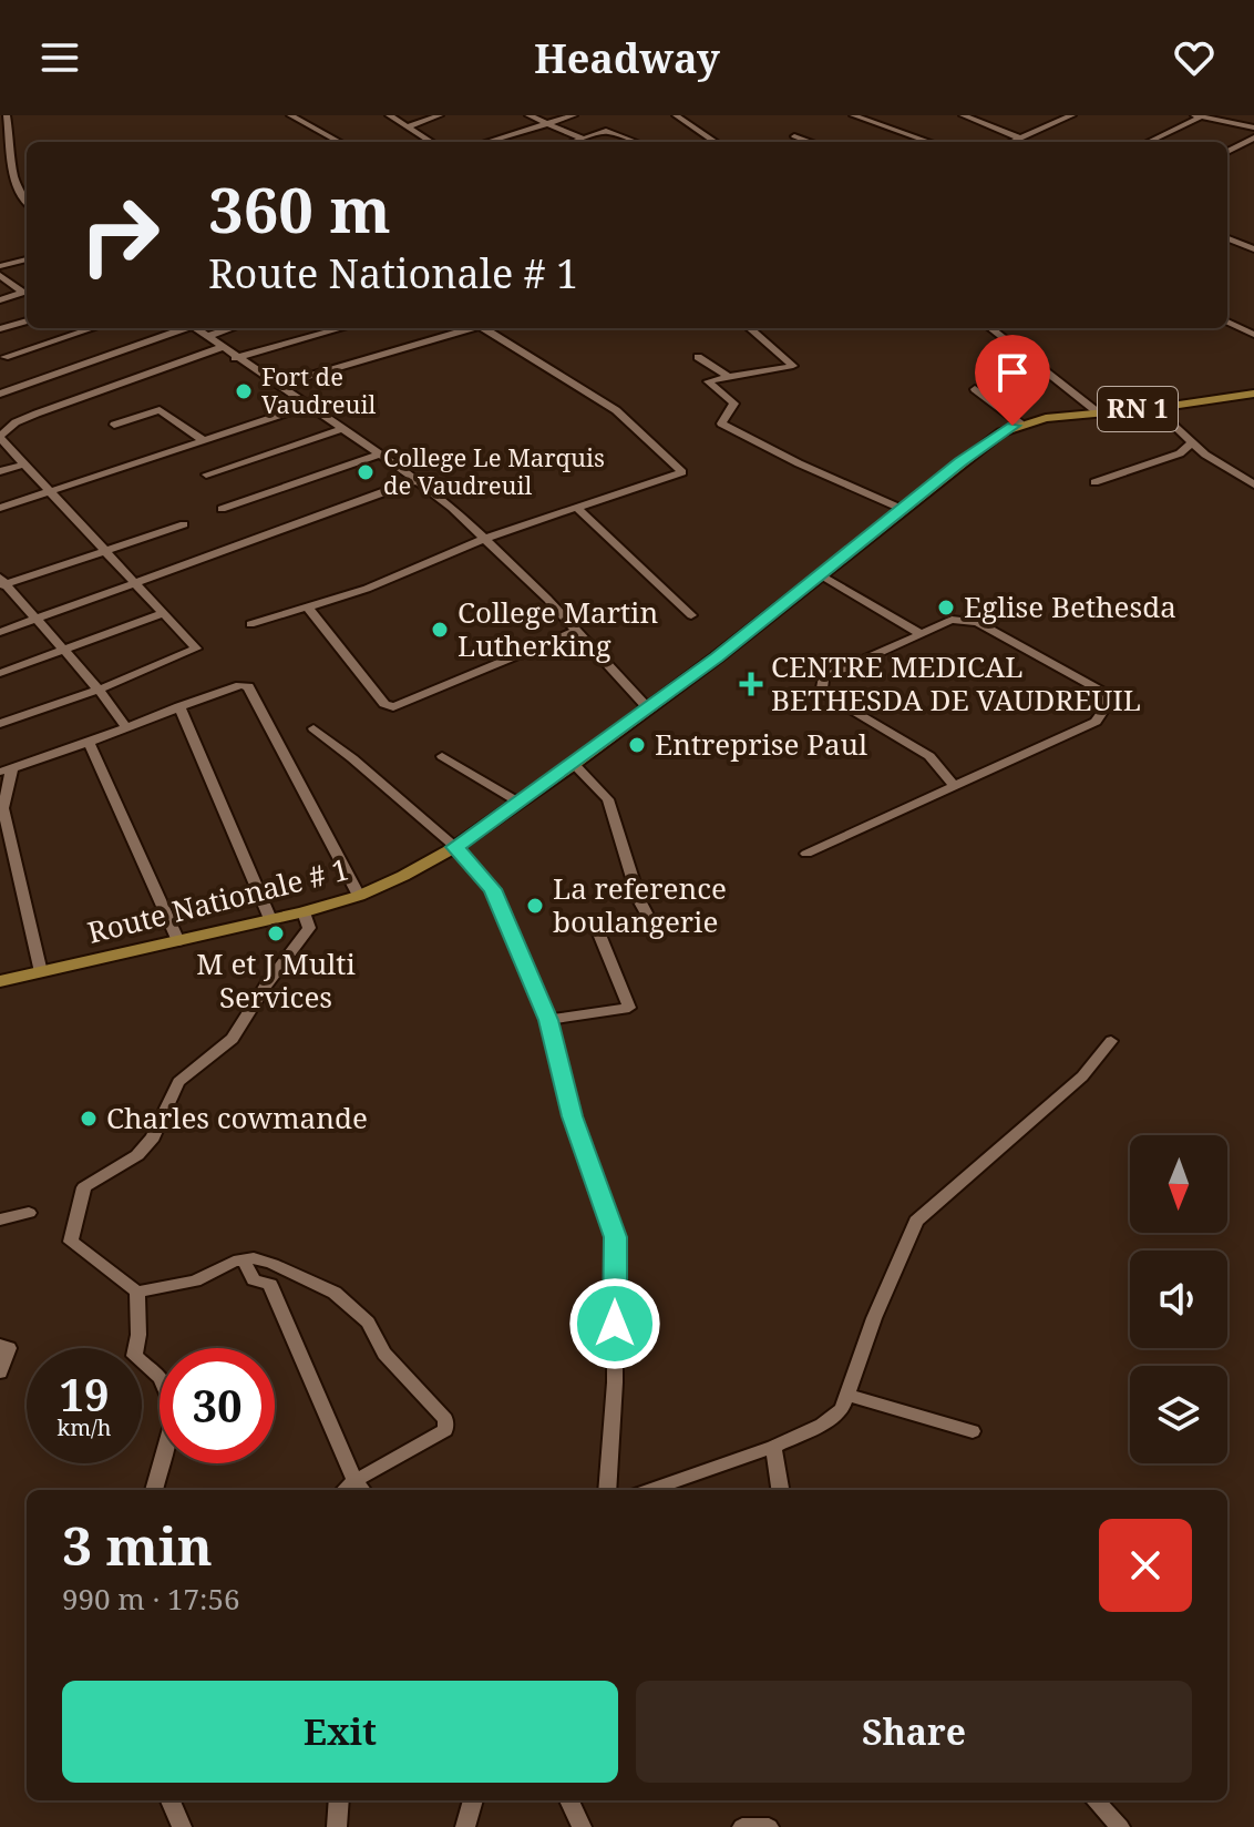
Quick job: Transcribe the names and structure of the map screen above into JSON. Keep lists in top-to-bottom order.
{
  "streets": {
    "main road": ["RN 1", "Route Nationale # 1"]
  },
  "places": {
    "other": [
      "Fort de Vaudreuil",
      "College Le Marquis de Vaudreuil",
      "Eglise Bethesda",
      "College Martin Lutherking",
      "Entreprise Paul",
      "La reference boulangerie",
      "M et J Multi Services",
      "Charles cowmande"
    ],
    "health": ["CENTRE MEDICAL BETHESDA DE VAUDREUIL"]
  },
  "north": "bottom",
  "page": {
    "header": "Headway",
    "turn": ["360 m", "Route Nationale # 1"],
    "speed": "19 km/h",
    "limit": "30",
    "heading": ["3 min", "990 m · 17:56"],
    "buttons": ["Exit", "Share"]
  }
}
